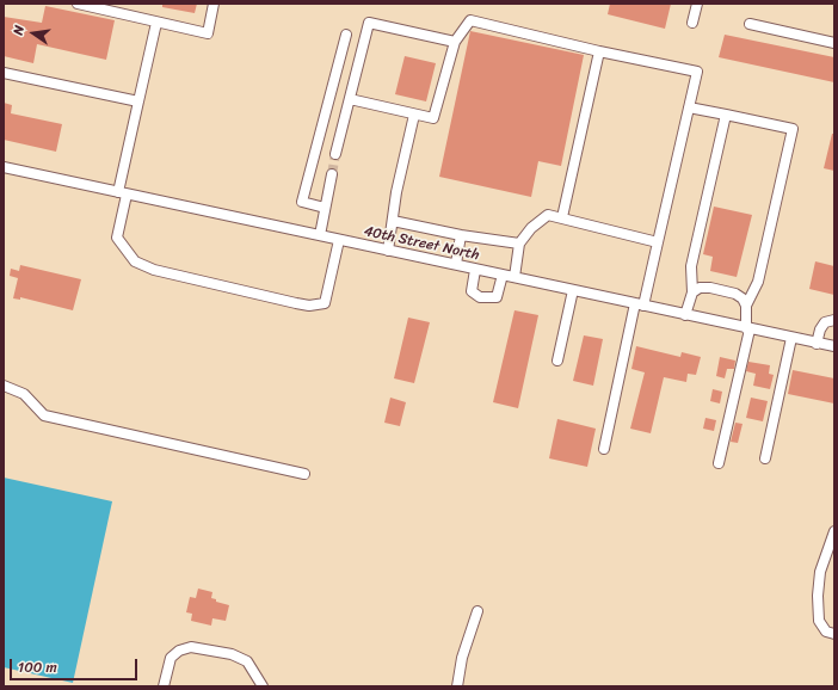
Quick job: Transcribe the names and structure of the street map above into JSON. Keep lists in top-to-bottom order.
{
  "streets": {
    "street": ["40th Street North"]
  },
  "scale_bar": "100 m",
  "north": "left"
}
